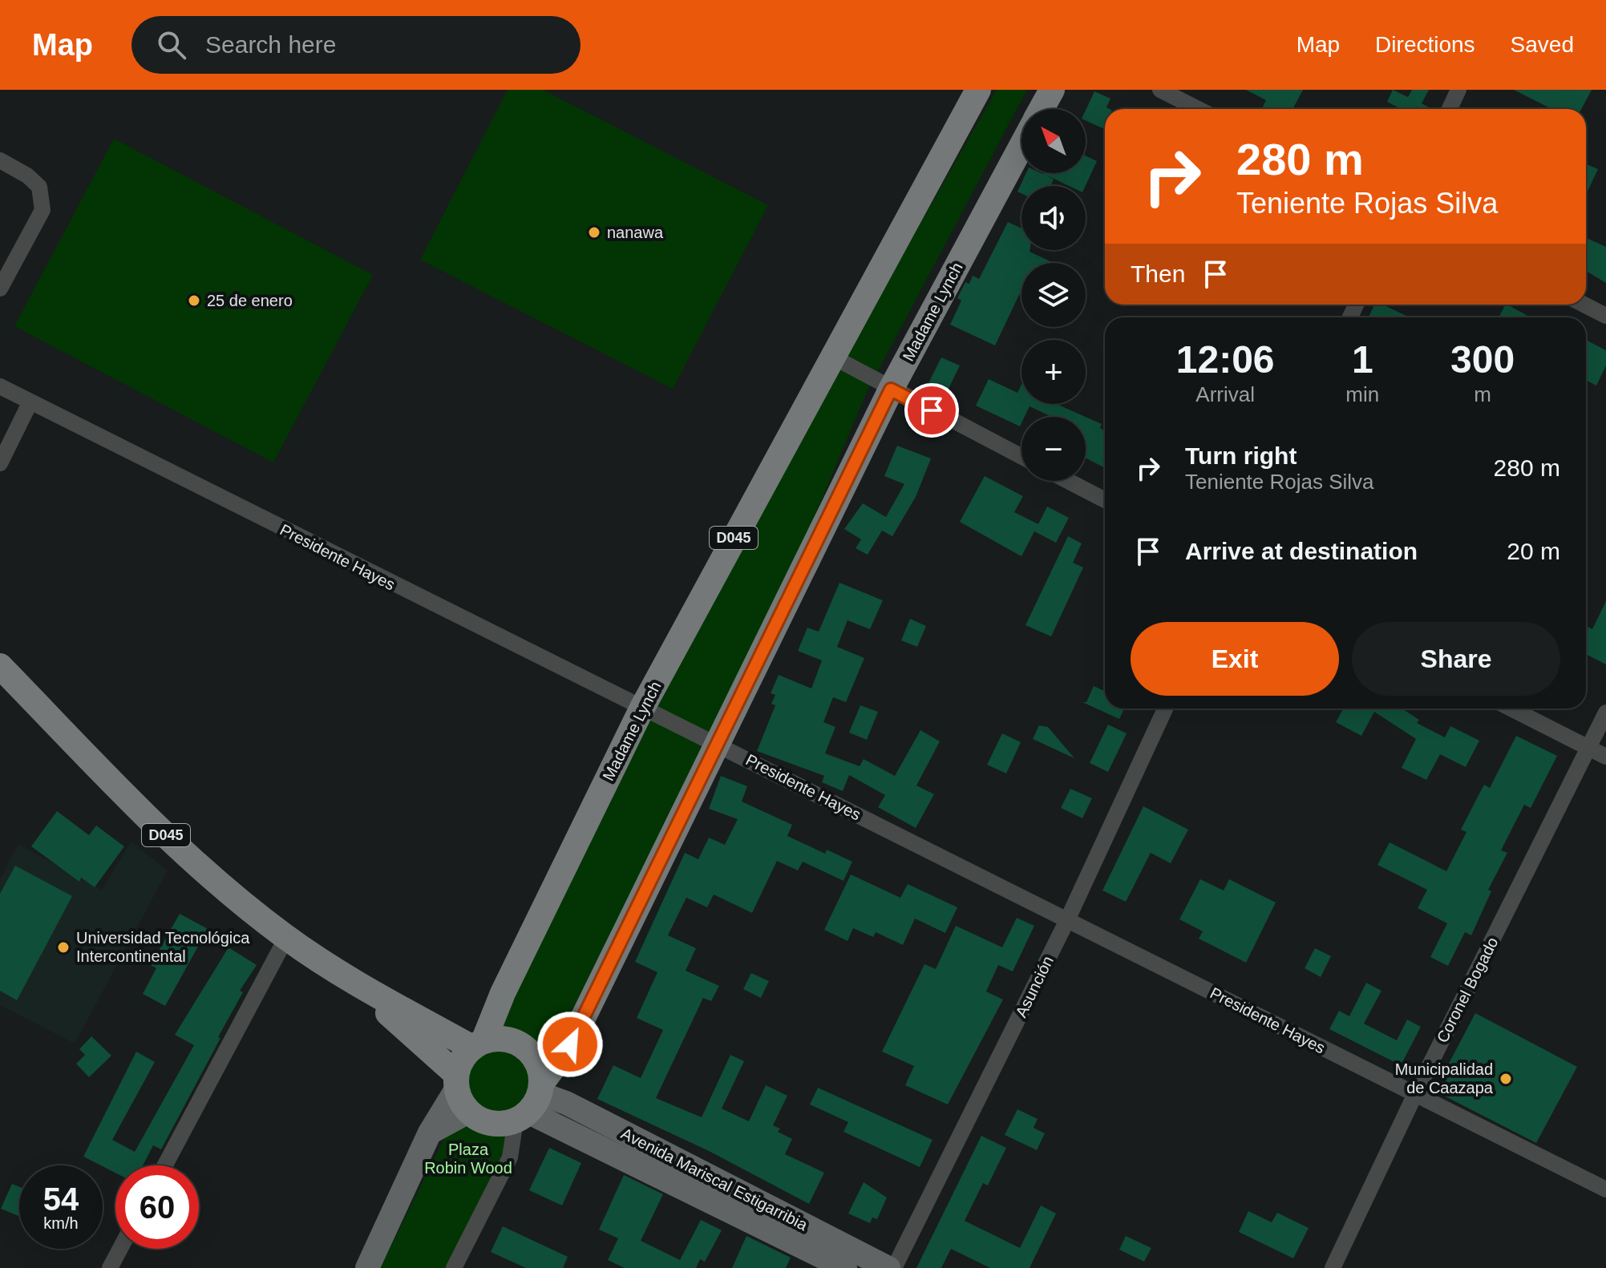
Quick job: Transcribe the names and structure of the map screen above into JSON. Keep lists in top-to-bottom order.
{
  "streets": {
    "main road": ["Madame Lynch", "D045", "Avenida Mariscal Estigarribia"],
    "street": ["Presidente Hayes", "Asunción", "Coronel Bogado"]
  },
  "crossings": [
    ["Madame Lynch", "D045"],
    ["Madame Lynch", "Presidente Hayes"],
    ["Madame Lynch", "Avenida Mariscal Estigarribia"],
    ["D045", "Avenida Mariscal Estigarribia"],
    ["Presidente Hayes", "Asunción"],
    ["Presidente Hayes", "Coronel Bogado"]
  ],
  "parks": ["Plaza Robin Wood"],
  "places": [
    "nanawa",
    "25 de enero",
    "Universidad Tecnológica Intercontinental",
    "Municipalidad de Caazapa"
  ],
  "north": "top left",
  "page": {
    "header": "Map",
    "search": "Search here",
    "nav": ["Map", "Directions", "Saved"],
    "map_buttons": ["+", "−"],
    "turn": ["280 m", "Teniente Rojas Silva"],
    "then": "Then",
    "eta": [
      "12:06",
      "Arrival",
      "1",
      "min",
      "300",
      "m"
    ],
    "list": [
      {
        "name": "Turn right",
        "note": "Teniente Rojas Silva",
        "value": "280 m"
      },
      {
        "name": "Arrive at destination",
        "value": "20 m"
      }
    ],
    "buttons": ["Exit", "Share"],
    "speed": "54 km/h",
    "limit": "60"
  }
}
